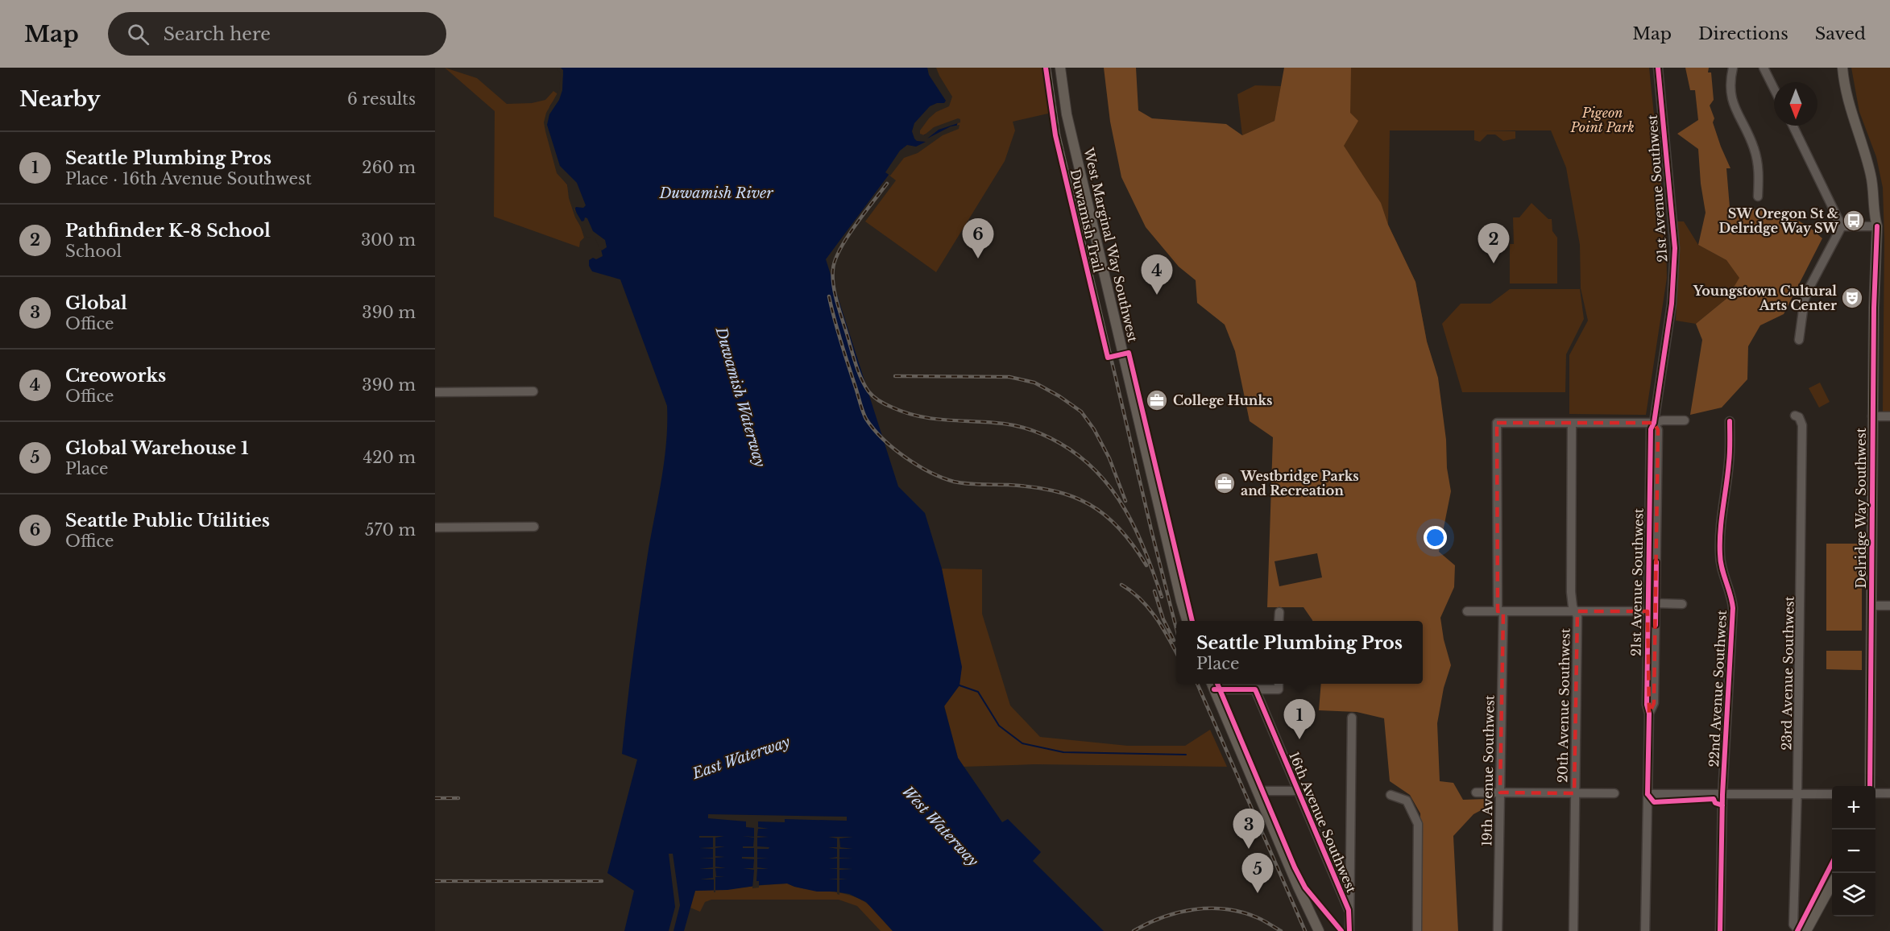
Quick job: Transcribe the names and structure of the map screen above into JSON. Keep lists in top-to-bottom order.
{
  "streets": {
    "main road": ["West Marginal Way Southwest", "Delridge Way Southwest"],
    "street": [
      "21st Avenue Southwest",
      "23rd Avenue Southwest",
      "22nd Avenue Southwest",
      "20th Avenue Southwest",
      "19th Avenue Southwest",
      "16th Avenue Southwest"
    ],
    "cycle path": ["Duwamish Trail"]
  },
  "crossings": [
    ["20th Avenue Southwest", "19th Avenue Southwest"]
  ],
  "water": [
    "Duwamish River",
    "Duwamish Waterway",
    "East Waterway",
    "West Waterway"
  ],
  "parks": ["Pigeon Point Park"],
  "places": {
    "bus stop": ["SW Oregon St & Delridge Way SW"],
    "theatre": ["Youngstown Cultural Arts Center"],
    "office": ["College Hunks", "Westbridge Parks and Recreation"]
  },
  "north": "bottom",
  "page": {
    "header": "Map",
    "search": "Search here",
    "nav": ["Map", "Directions", "Saved"],
    "heading": ["Nearby", "6 results"],
    "list": [
      {
        "mark": "1",
        "name": "Seattle Plumbing Pros",
        "note": "Place · 16th Avenue Southwest",
        "value": "260 m"
      },
      {
        "mark": "2",
        "name": "Pathfinder K-8 School",
        "note": "School",
        "value": "300 m"
      },
      {
        "mark": "3",
        "name": "Global",
        "note": "Office",
        "value": "390 m"
      },
      {
        "mark": "4",
        "name": "Creoworks",
        "note": "Office",
        "value": "390 m"
      },
      {
        "mark": "5",
        "name": "Global Warehouse 1",
        "note": "Place",
        "value": "420 m"
      },
      {
        "mark": "6",
        "name": "Seattle Public Utilities",
        "note": "Office",
        "value": "570 m"
      }
    ],
    "pins": [
      "6",
      "2",
      "4",
      "1",
      "3",
      "5"
    ],
    "popup": ["Seattle Plumbing Pros", "Place"],
    "map_buttons": ["+", "−"]
  }
}
